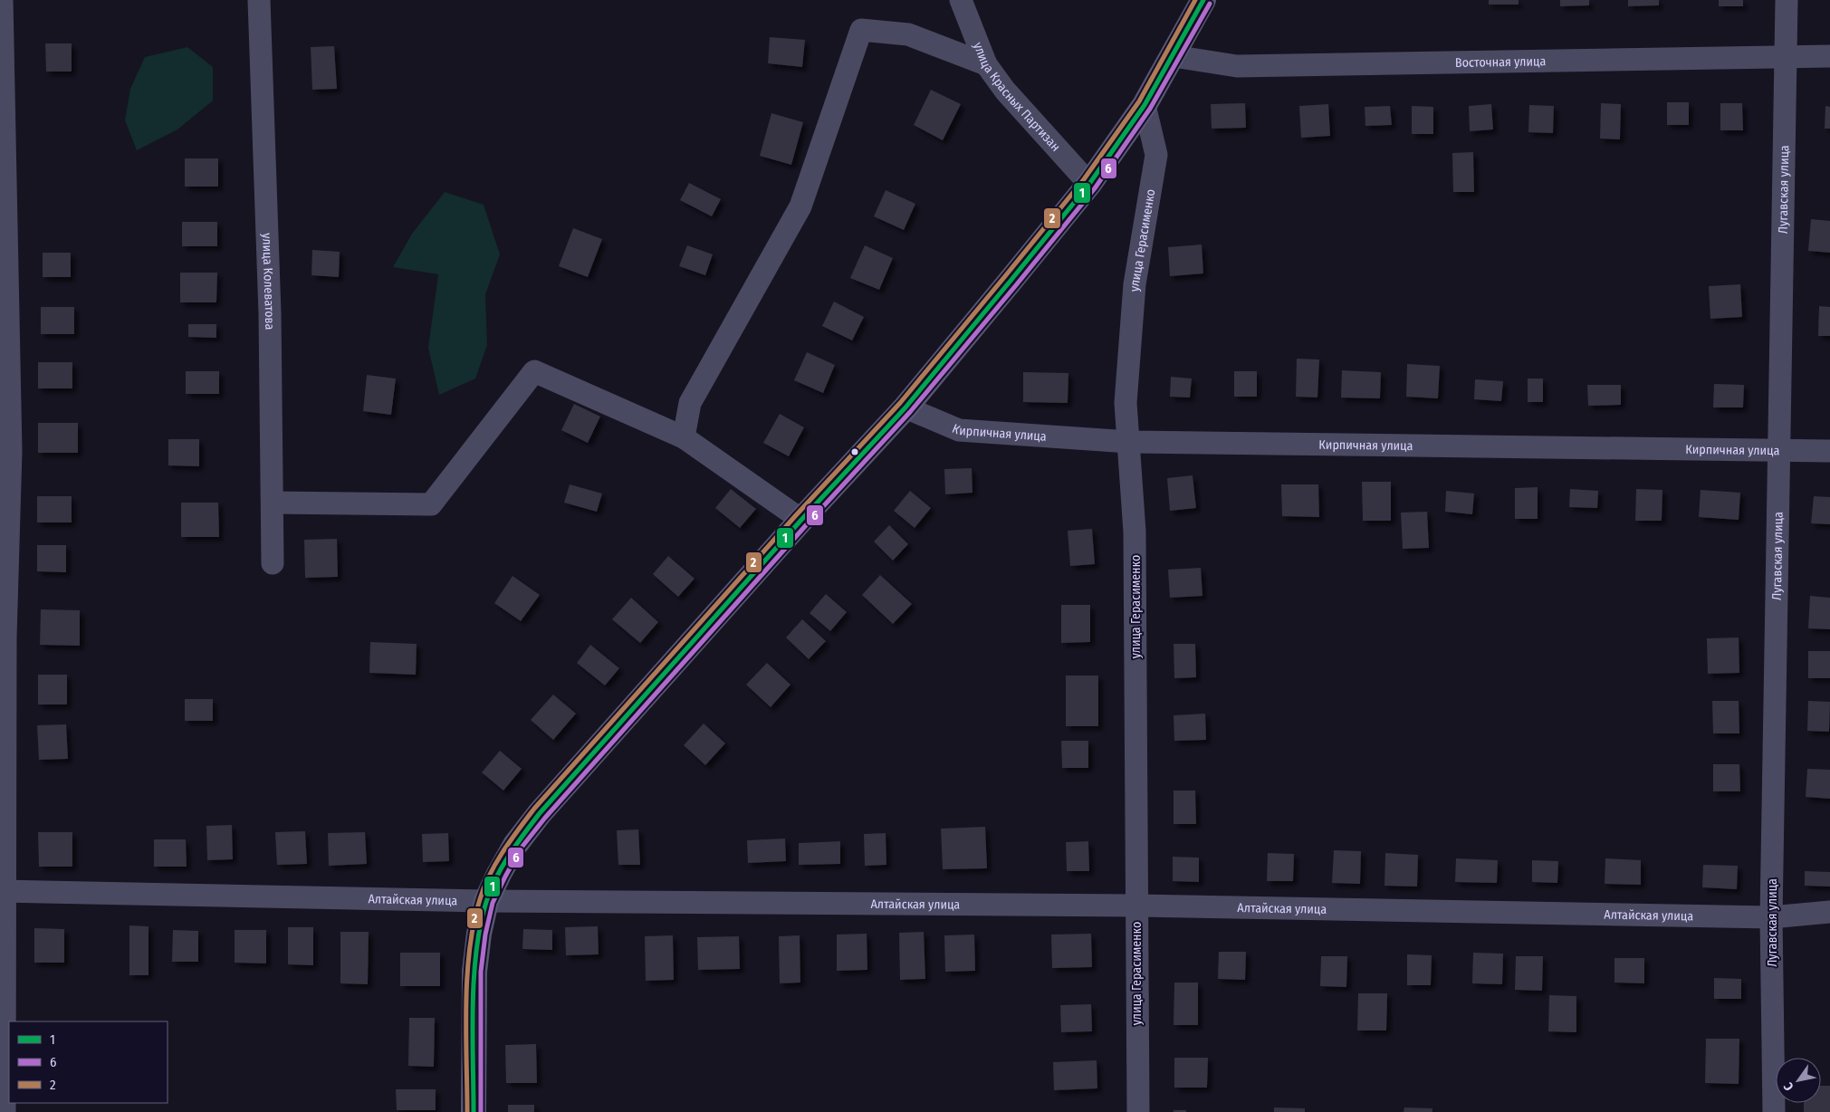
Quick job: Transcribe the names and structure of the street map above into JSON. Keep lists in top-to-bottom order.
{
  "streets": {
    "street": [
      "Восточная улица",
      "улица Красных Партизан",
      "Лугавская улица",
      "улица Герасименко",
      "улица Колеватова",
      "Кирпичная улица",
      "Алтайская улица"
    ]
  },
  "crossings": [
    ["Восточная улица", "Лугавская улица"],
    ["Лугавская улица", "Кирпичная улица"],
    ["Лугавская улица", "Алтайская улица"],
    ["улица Герасименко", "Кирпичная улица"],
    ["улица Герасименко", "Алтайская улица"]
  ],
  "lines": ["transit line 1", "transit line 2", "transit line 6"],
  "legend": ["1", "6", "2"],
  "north": "bottom left"
}
